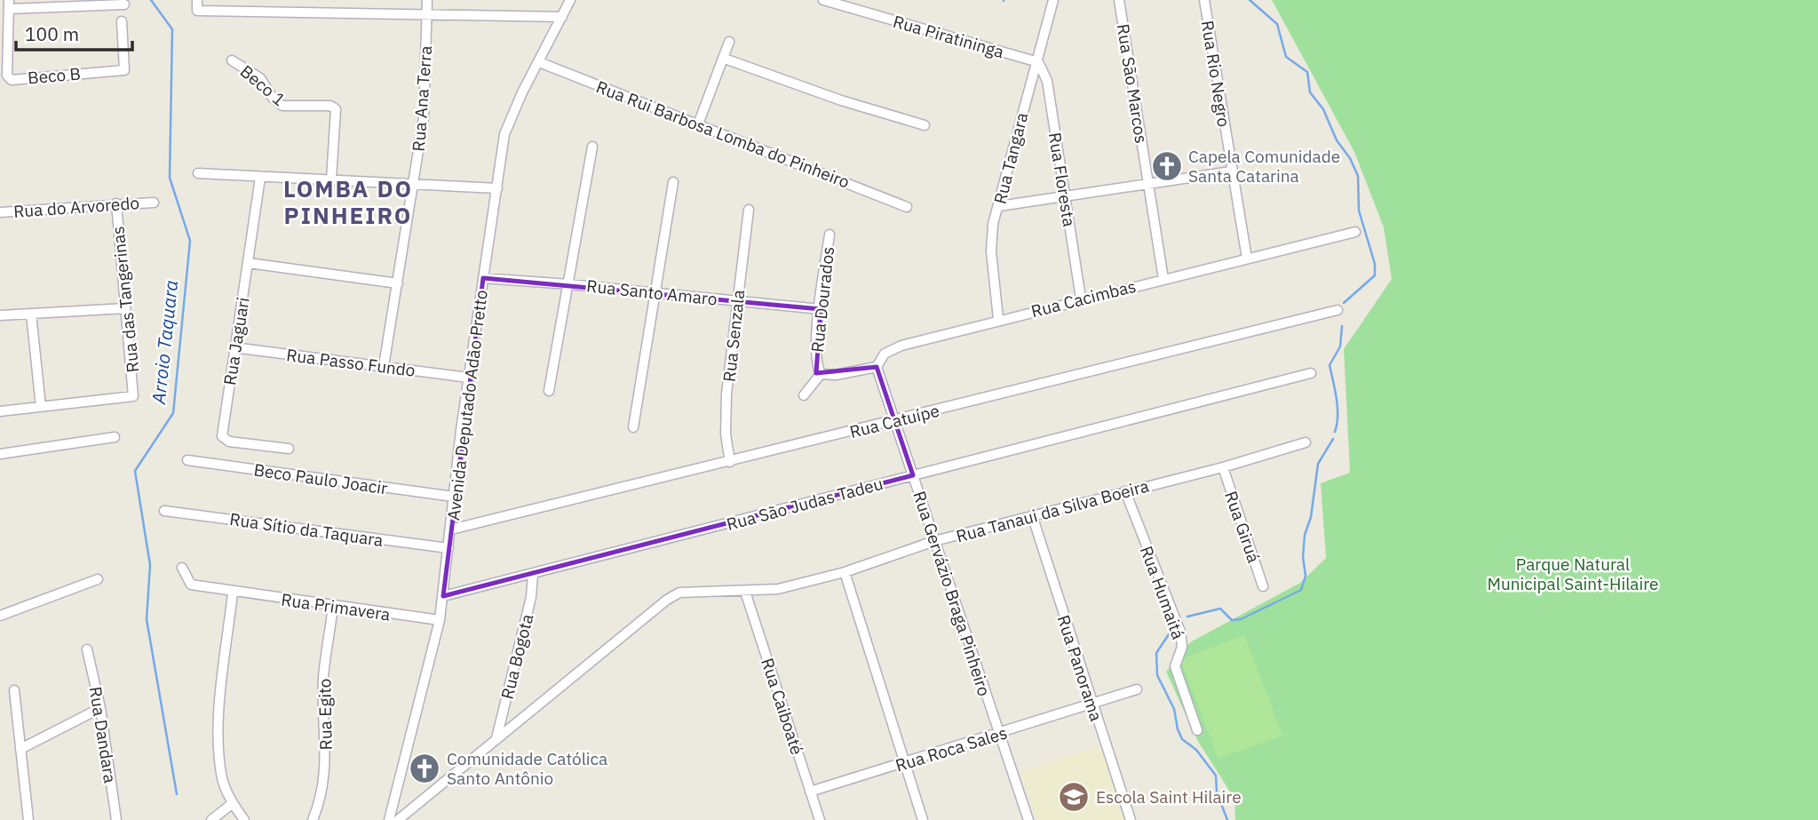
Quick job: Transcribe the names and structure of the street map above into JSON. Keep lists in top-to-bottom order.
{
  "streets": {
    "street": [
      "Rua Piratininga",
      "Rua Rio Negro",
      "Beco B",
      "Rua São Marcos",
      "Beco 1",
      "Rua Ana Terra",
      "Rua Rui Barbosa Lomba do Pinheiro",
      "Rua Tangara",
      "Rua Floresta",
      "Rua do Arvoredo",
      "Rua Santo Amaro",
      "Rua Cacimbas",
      "Rua das Tangerinas",
      "Rua Dourados",
      "Rua Senzala",
      "Rua Jaguari",
      "Rua Passo Fundo",
      "Avenida Deputado Adão Pretto",
      "Rua Catuípe",
      "Beco Paulo Joacir",
      "Rua São Judas Tadeu",
      "Rua Tanaui da Silva Boeira",
      "Rua Giruá",
      "Rua Sítio da Taquara",
      "Rua Humaitá",
      "Rua Gervázio Braga Pinheiro",
      "Rua Primavera",
      "Rua Bogota",
      "Rua Panorama",
      "Rua Caiboaté",
      "Rua Egito",
      "Rua Dandara",
      "Rua Roca Sales"
    ]
  },
  "crossings": [
    ["Rua Piratininga", "Rua Tangara"],
    ["Rua Piratininga", "Rua Floresta"],
    ["Rua Rio Negro", "Rua Cacimbas"],
    ["Rua São Marcos", "Rua Cacimbas"],
    ["Rua Ana Terra", "Rua Passo Fundo"],
    ["Rua Rui Barbosa Lomba do Pinheiro", "Avenida Deputado Adão Pretto"],
    ["Rua Tangara", "Rua Floresta"],
    ["Rua Tangara", "Rua Cacimbas"],
    ["Rua Floresta", "Rua Cacimbas"],
    ["Rua do Arvoredo", "Rua das Tangerinas"],
    ["Rua Santo Amaro", "Rua Dourados"],
    ["Rua Santo Amaro", "Rua Senzala"],
    ["Rua Santo Amaro", "Avenida Deputado Adão Pretto"],
    ["Rua Cacimbas", "Rua Gervázio Braga Pinheiro"],
    ["Rua Senzala", "Rua Catuípe"],
    ["Rua Jaguari", "Rua Passo Fundo"],
    ["Rua Passo Fundo", "Avenida Deputado Adão Pretto"],
    ["Avenida Deputado Adão Pretto", "Rua Catuípe"],
    ["Avenida Deputado Adão Pretto", "Beco Paulo Joacir"],
    ["Avenida Deputado Adão Pretto", "Rua São Judas Tadeu"],
    ["Avenida Deputado Adão Pretto", "Rua Sítio da Taquara"],
    ["Avenida Deputado Adão Pretto", "Rua Primavera"],
    ["Rua Catuípe", "Rua Gervázio Braga Pinheiro"],
    ["Rua São Judas Tadeu", "Rua Gervázio Braga Pinheiro"],
    ["Rua São Judas Tadeu", "Rua Bogota"],
    ["Rua Tanaui da Silva Boeira", "Rua Giruá"],
    ["Rua Tanaui da Silva Boeira", "Rua Humaitá"],
    ["Rua Tanaui da Silva Boeira", "Rua Gervázio Braga Pinheiro"],
    ["Rua Tanaui da Silva Boeira", "Rua Bogota"],
    ["Rua Tanaui da Silva Boeira", "Rua Panorama"],
    ["Rua Tanaui da Silva Boeira", "Rua Caiboaté"],
    ["Rua Gervázio Braga Pinheiro", "Rua Roca Sales"],
    ["Rua Primavera", "Rua Egito"],
    ["Rua Panorama", "Rua Roca Sales"],
    ["Rua Caiboaté", "Rua Roca Sales"]
  ],
  "districts": ["LOMBA DO PINHEIRO"],
  "water": ["Arroio Taquara"],
  "parks": ["Parque Natural Municipal Saint-Hilaire"],
  "places": {
    "church": ["Capela Comunidade Santa Catarina", "Comunidade Católica Santo Antônio"],
    "school or university": ["Escola Saint Hilaire"]
  },
  "scale_bar": "100 m"
}
